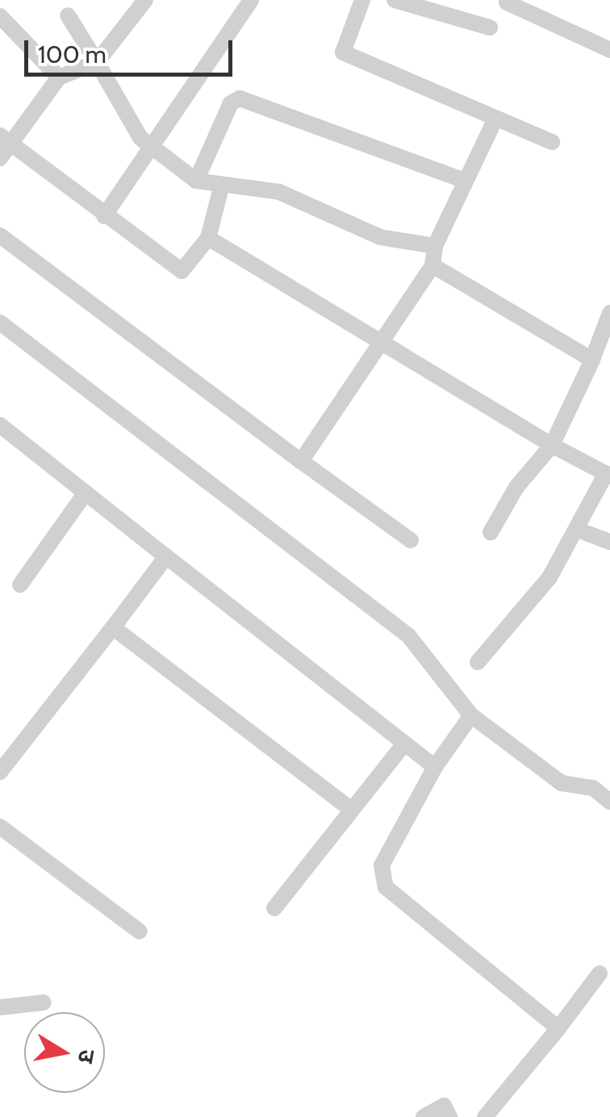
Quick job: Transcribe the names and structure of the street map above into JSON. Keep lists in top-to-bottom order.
{
  "scale_bar": "100 m",
  "north": "right"
}
